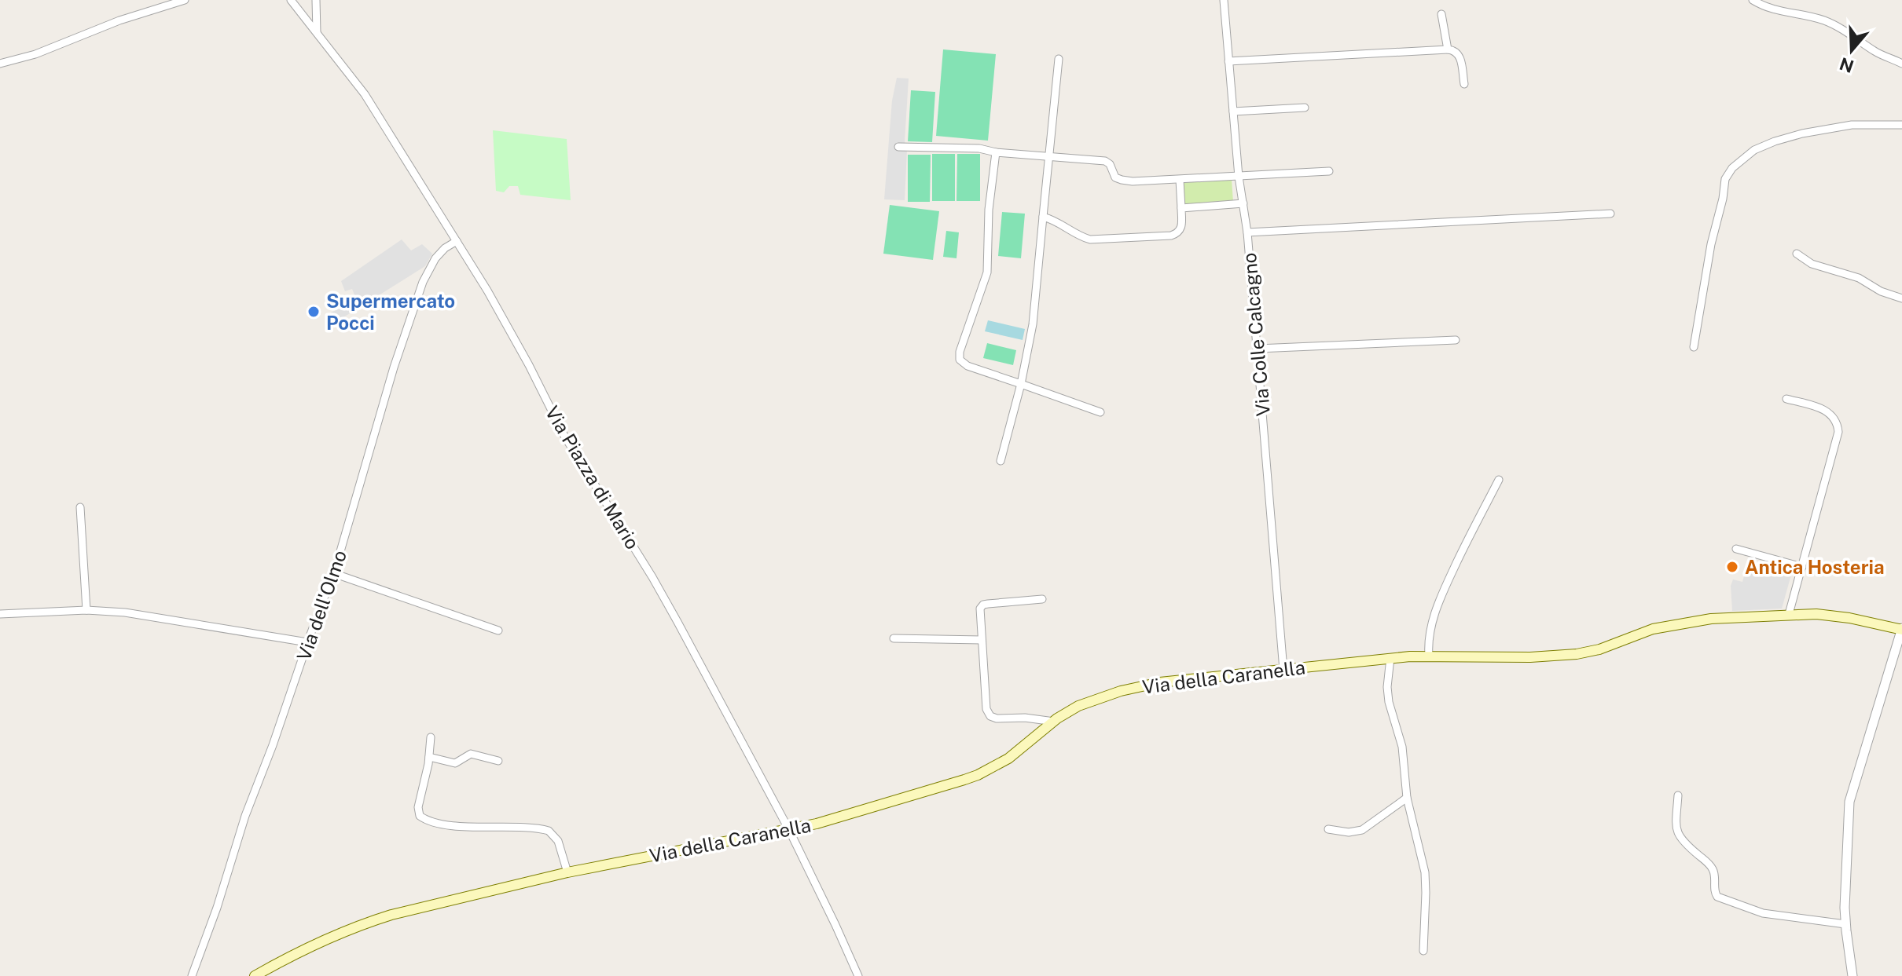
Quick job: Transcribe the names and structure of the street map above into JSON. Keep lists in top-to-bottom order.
{
  "streets": {
    "main road": ["Via della Caranella"],
    "street": ["Via Colle Calcagno", "Via Piazza di Mario", "Via dell'Olmo"]
  },
  "crossings": [
    ["Via Colle Calcagno", "Via della Caranella"],
    ["Via Piazza di Mario", "Via dell'Olmo"],
    ["Via Piazza di Mario", "Via della Caranella"]
  ],
  "places": ["Supermercato Pocci", "Antica Hosteria"],
  "north": "bottom"
}
